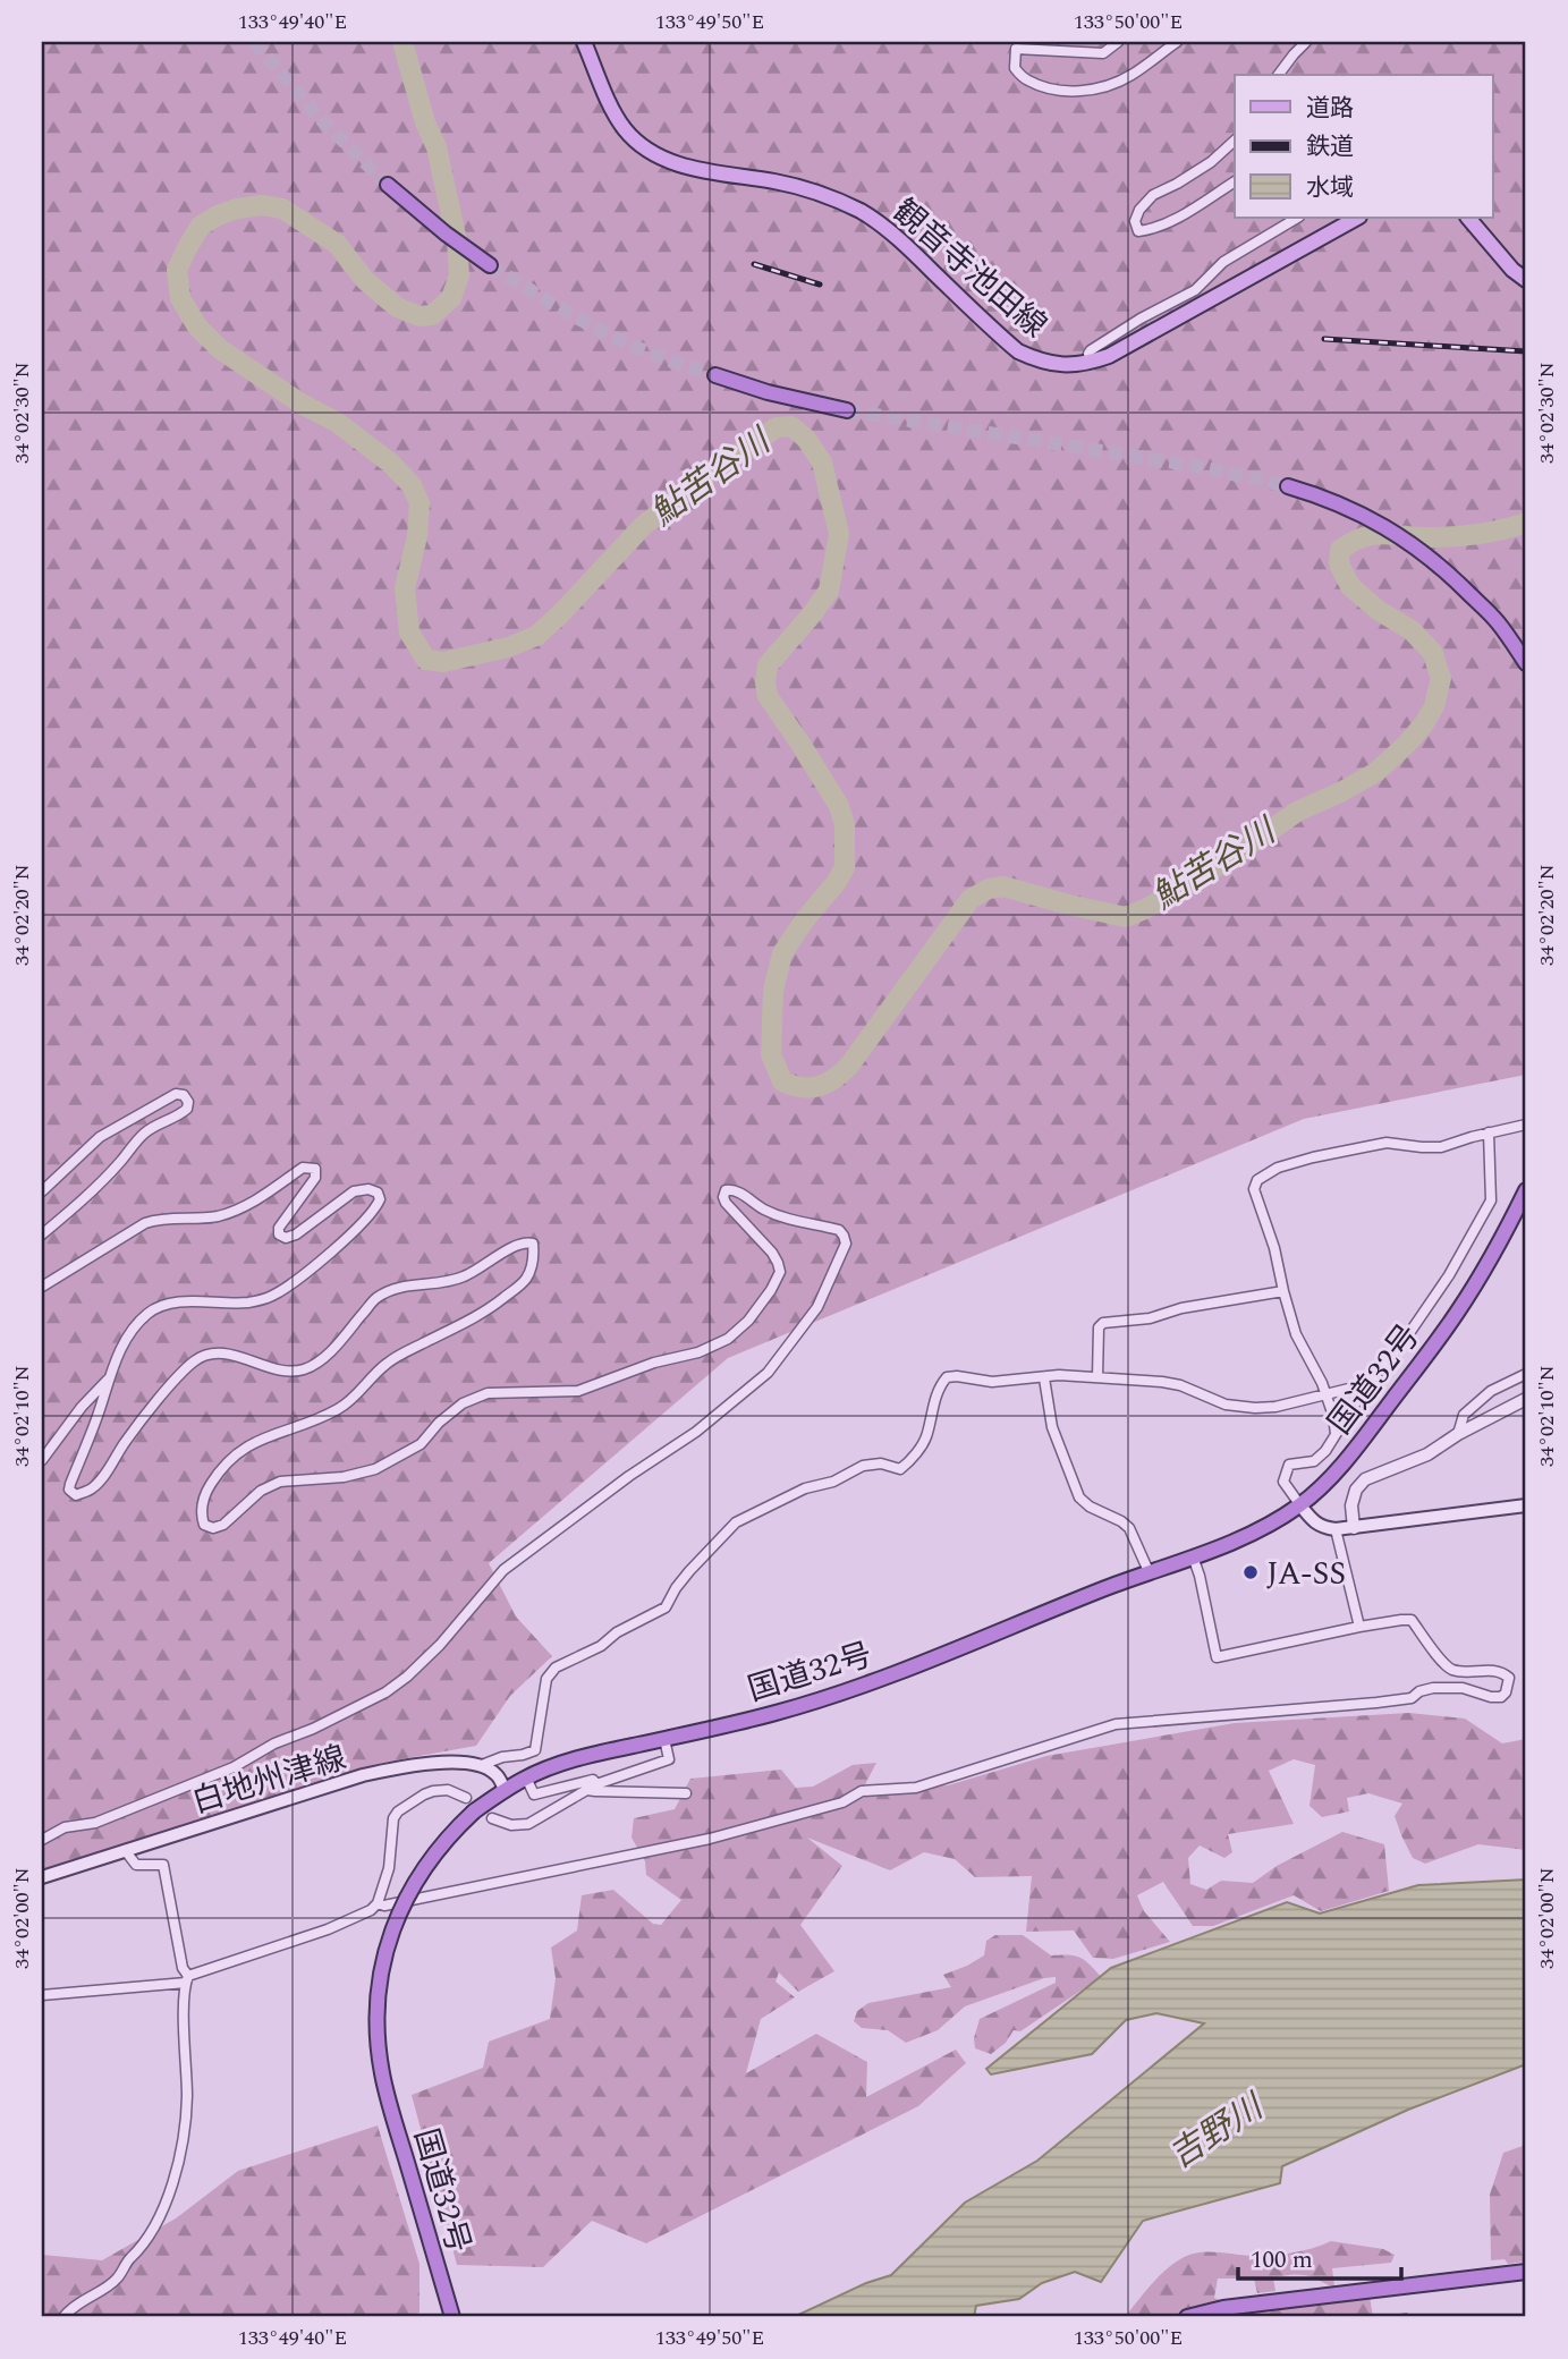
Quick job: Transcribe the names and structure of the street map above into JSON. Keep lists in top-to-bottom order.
{
  "streets": {
    "highway": ["国道32号"],
    "main road": ["観音寺池田線", "白地州津線"]
  },
  "water": ["鮎苦谷川", "吉野川"],
  "places": ["JA-SS"],
  "legend": ["道路", "鉄道", "水域"],
  "scale_bar": "100 m",
  "coordinates": [
    "133°49'40\"E",
    "133°49'50\"E",
    "133°50'00\"E",
    "34°02'30\"N",
    "34°02'20\"N",
    "34°02'10\"N",
    "34°02'00\"N"
  ]
}
